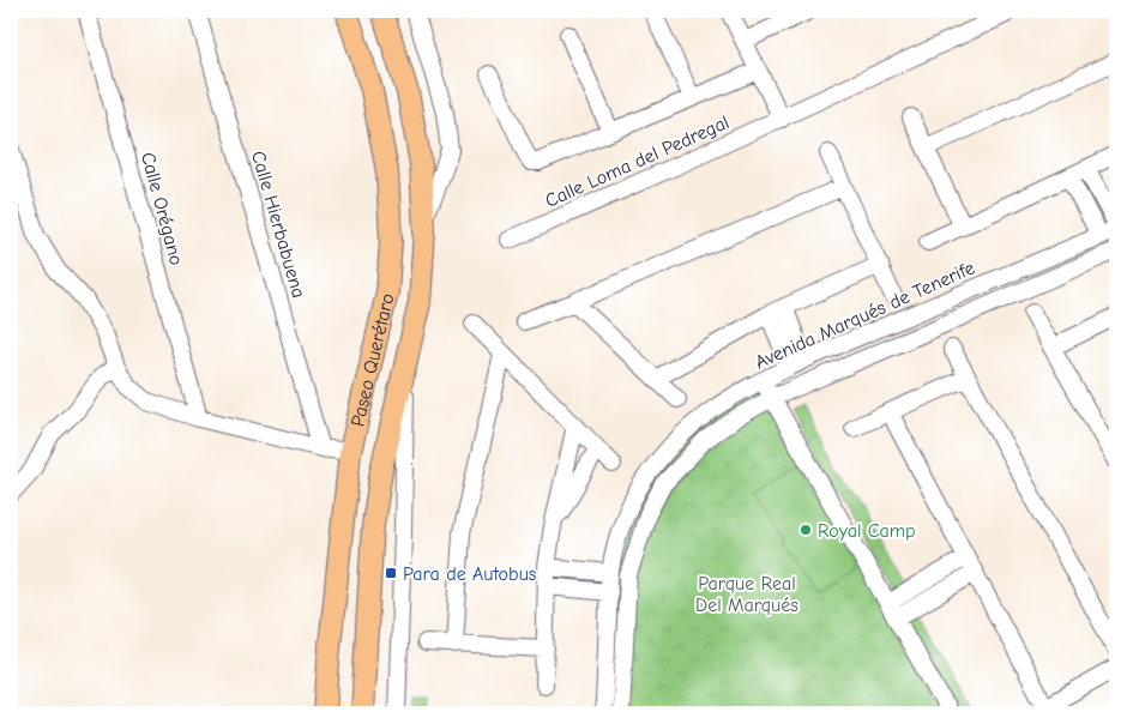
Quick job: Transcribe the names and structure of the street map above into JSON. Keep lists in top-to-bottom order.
{
  "streets": {
    "main road": ["Paseo Querétaro"],
    "street": [
      "Calle Loma del Pedregal",
      "Calle Orégano",
      "Calle Hierbabuena",
      "Avenida Marqués de Tenerife"
    ]
  },
  "parks": ["Parque Real Del Marqués"],
  "places": {
    "other": ["Royal Camp"],
    "transit": ["Para de Autobus"]
  }
}
